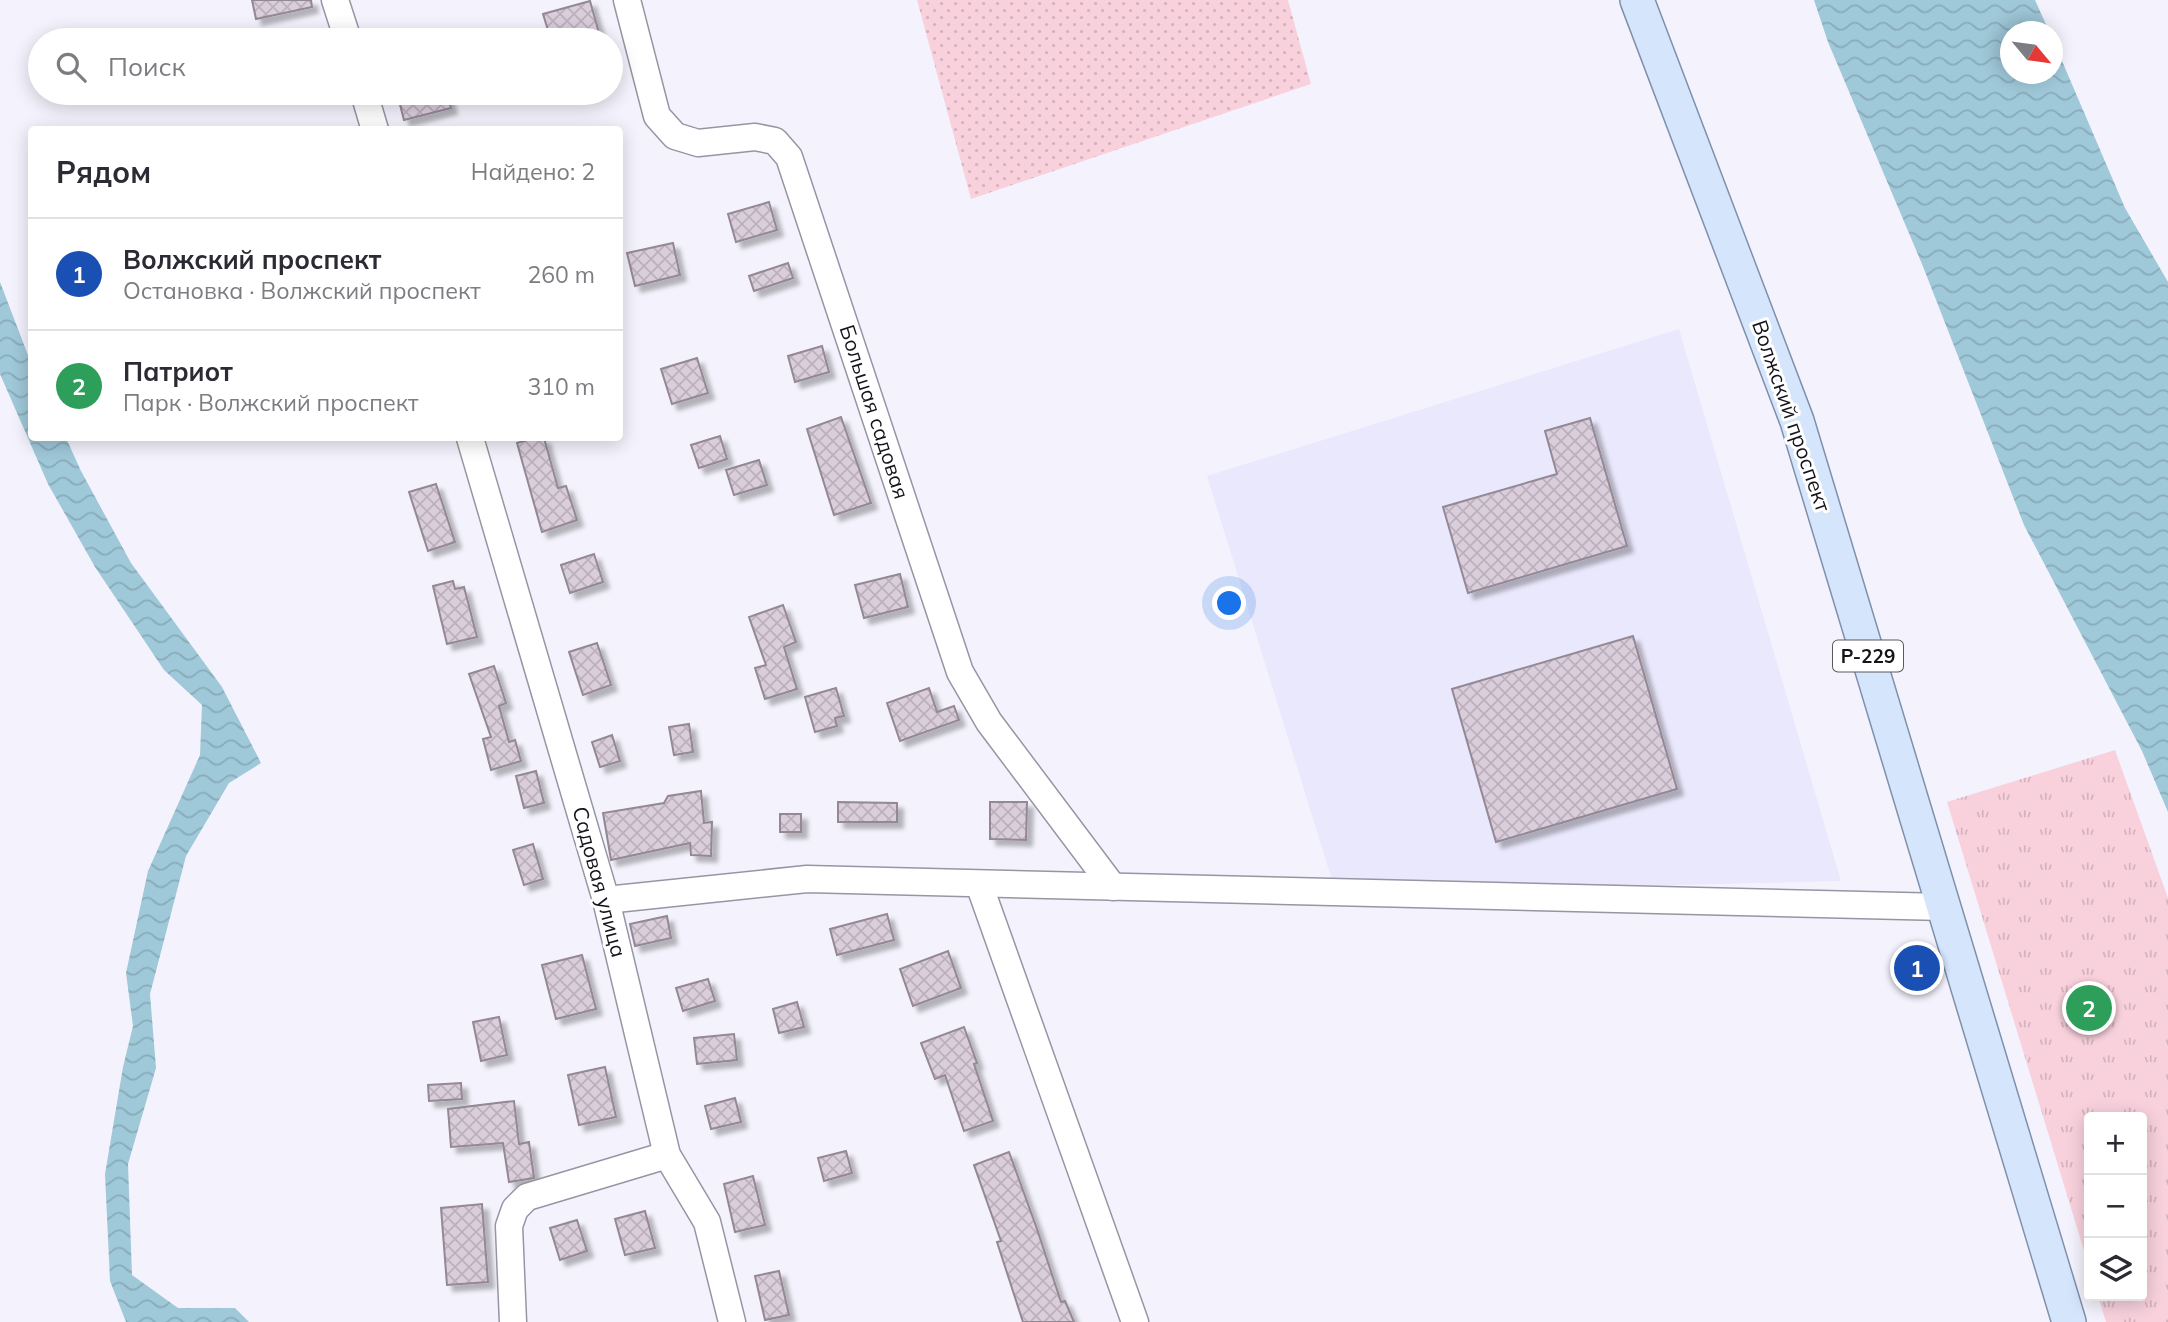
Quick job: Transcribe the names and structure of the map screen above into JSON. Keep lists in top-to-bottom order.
{
  "streets": {
    "main road": ["Волжский проспект", "Р-229"],
    "street": ["Большая садовая", "Садовая улица"]
  },
  "north": "bottom right",
  "page": {
    "search": "Поиск",
    "heading": ["Рядом", "Найдено: 2"],
    "list": [
      {
        "mark": "1",
        "name": "Волжский проспект",
        "note": "Остановка · Волжский проспект",
        "value": "260 m"
      },
      {
        "mark": "2",
        "name": "Патриот",
        "note": "Парк · Волжский проспект",
        "value": "310 m"
      }
    ],
    "pins": ["1", "2"],
    "map_buttons": ["+", "−"]
  }
}
